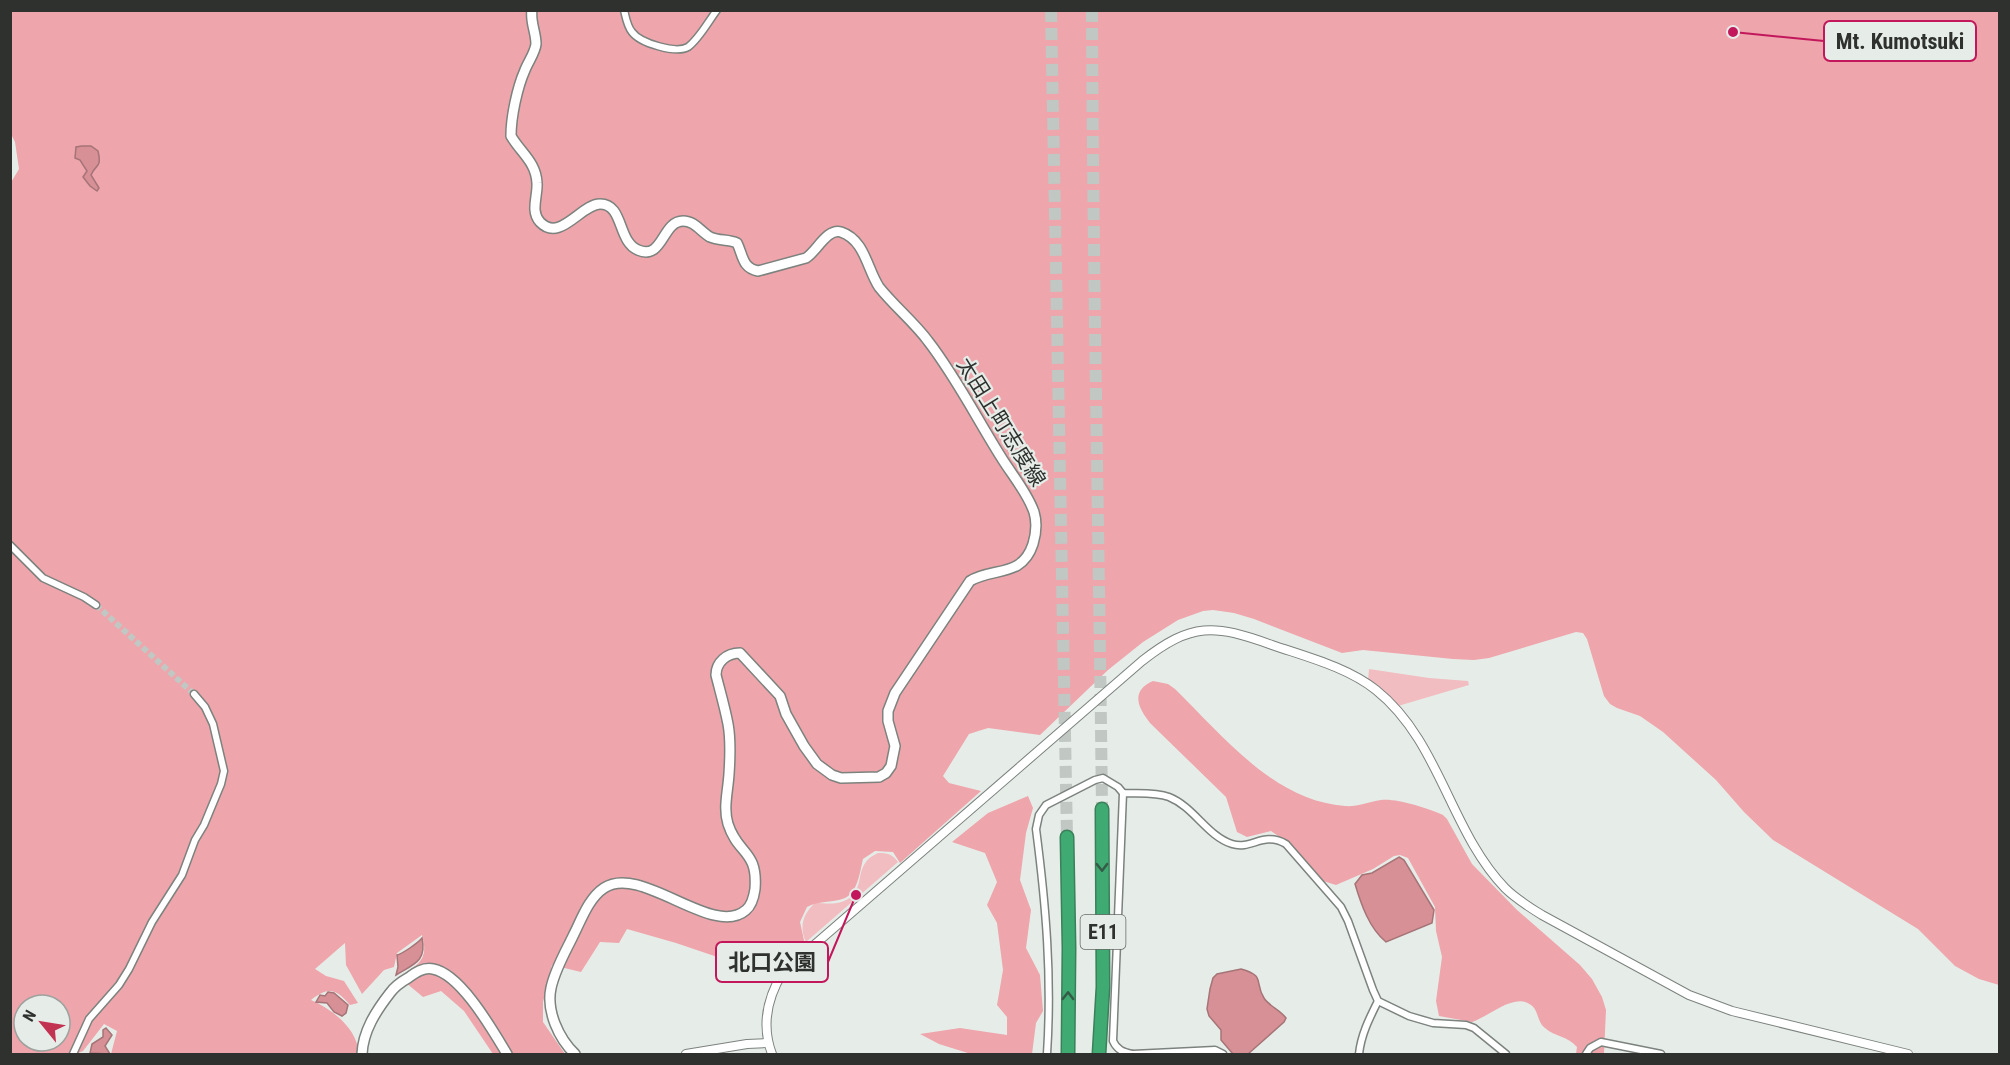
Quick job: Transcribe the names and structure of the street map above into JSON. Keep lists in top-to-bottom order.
{
  "streets": {
    "highway": ["E11"],
    "main road": ["太田上町志度線"]
  },
  "places": ["Mt. Kumotsuki", "北口公園"],
  "north": "top left"
}
